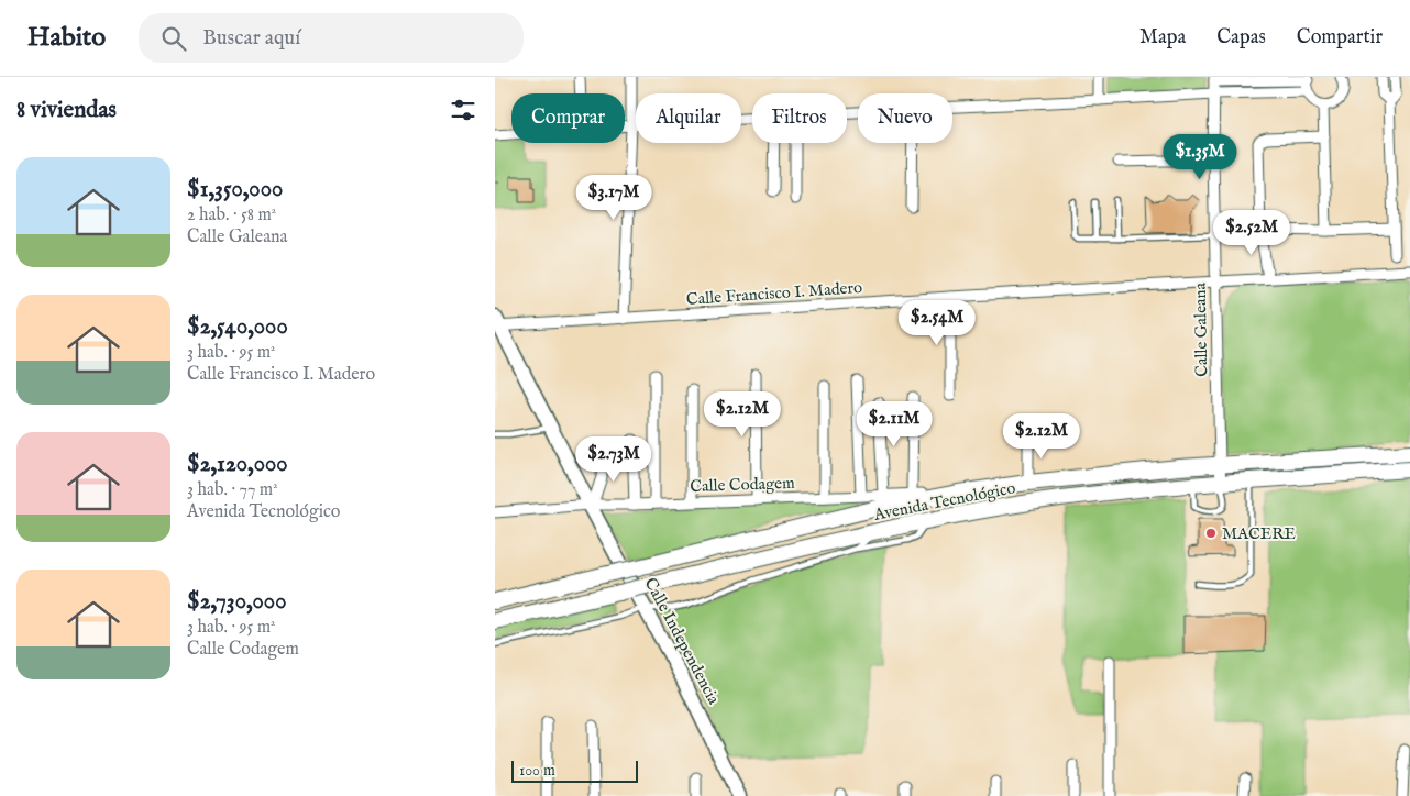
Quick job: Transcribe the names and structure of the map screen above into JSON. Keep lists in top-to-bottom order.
{
  "streets": {
    "main road": ["Avenida Tecnológico"],
    "street": [
      "Calle Francisco I. Madero",
      "Calle Galeana",
      "Calle Codagem",
      "Calle Independencia"
    ]
  },
  "crossings": [
    ["Calle Francisco I. Madero", "Calle Galeana"],
    ["Calle Francisco I. Madero", "Calle Independencia"],
    ["Calle Galeana", "Avenida Tecnológico"],
    ["Calle Codagem", "Avenida Tecnológico"],
    ["Calle Codagem", "Calle Independencia"]
  ],
  "places": ["MACERE"],
  "scale_bar": "100 m",
  "page": {
    "header": "Habito",
    "search": "Buscar aquí",
    "nav": ["Mapa", "Capas", "Compartir"],
    "heading": "8 viviendas",
    "chip": [
      "Comprar",
      "Alquilar",
      "Filtros",
      "Nuevo"
    ],
    "price": [
      "$1.35M",
      "$3.17M",
      "$2.52M",
      "$2.54M",
      "$2.12M",
      "$2.11M",
      "$2.12M",
      "$2.73M"
    ],
    "list": [
      {
        "name": "$1,350,000",
        "note": "2 hab. · 58 m² · Calle Galeana"
      },
      {
        "name": "$2,540,000",
        "note": "3 hab. · 95 m² · Calle Francisco I. Madero"
      },
      {
        "name": "$2,120,000",
        "note": "3 hab. · 77 m² · Avenida Tecnológico"
      },
      {
        "name": "$2,730,000",
        "note": "3 hab. · 95 m² · Calle Codagem"
      }
    ],
    "scale": "100 m"
  }
}
